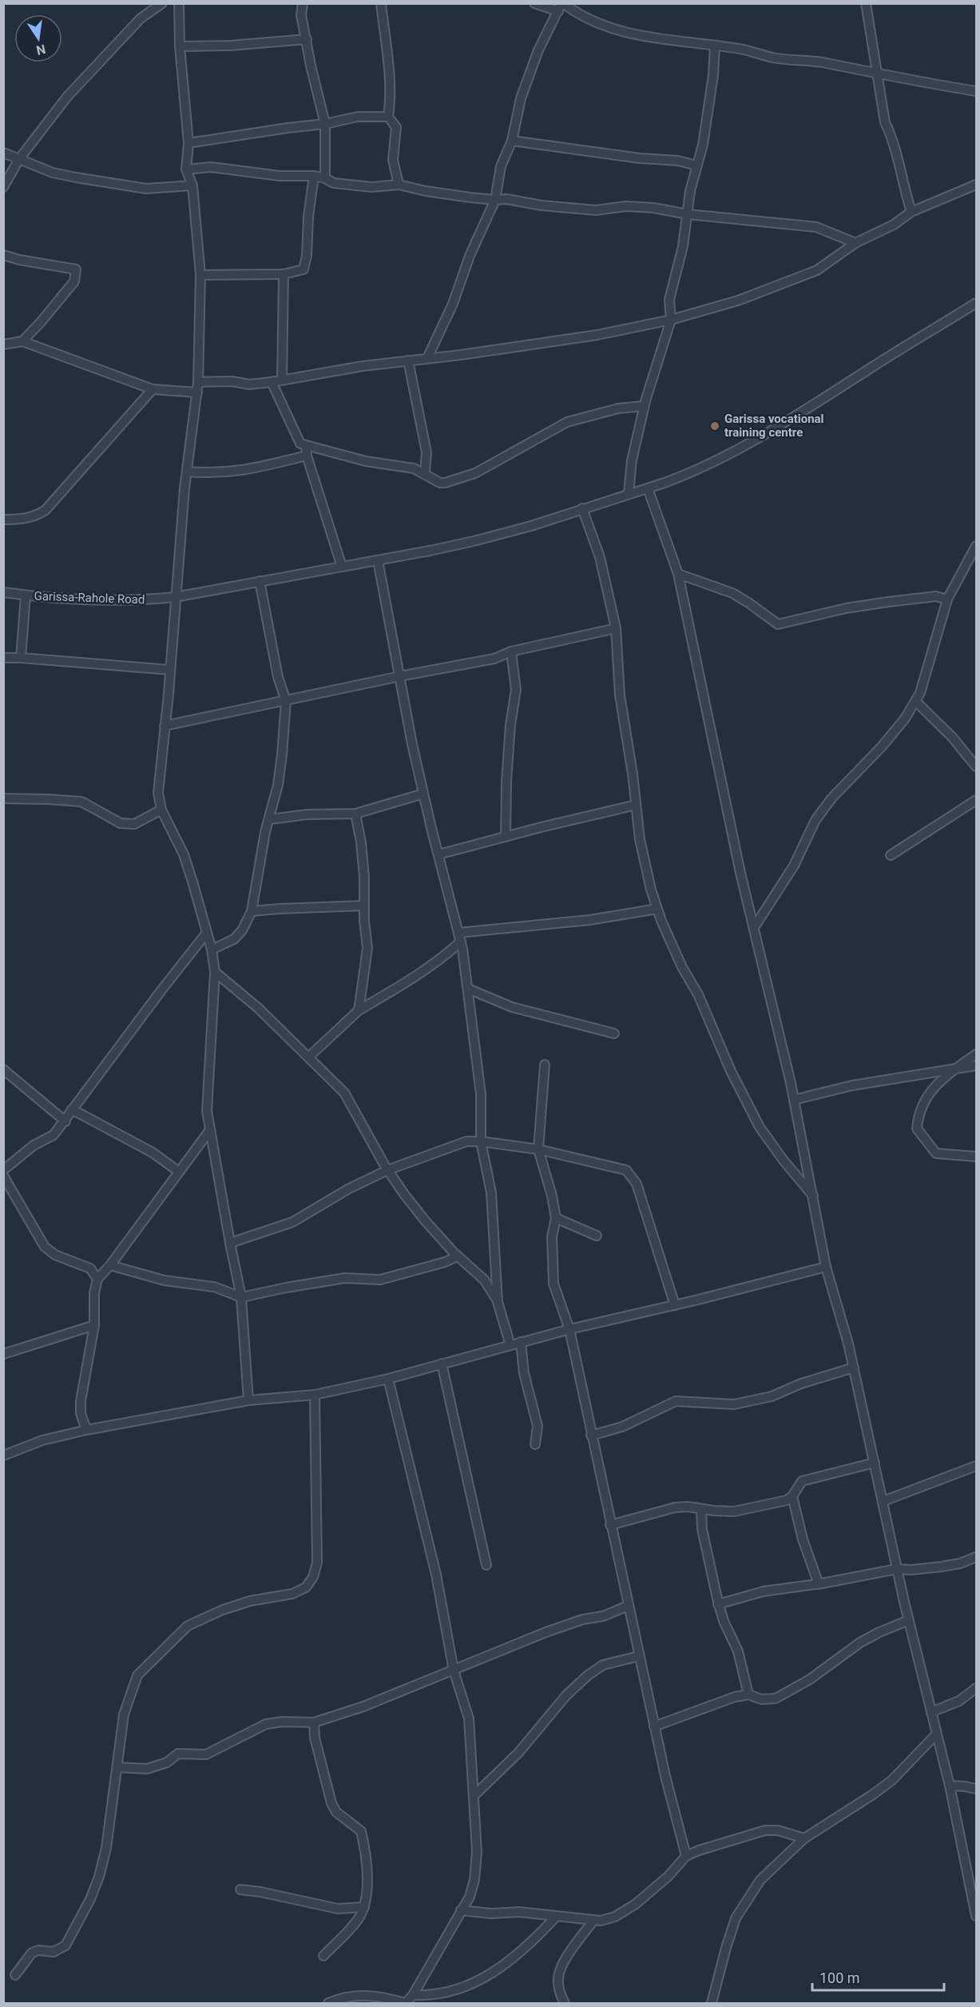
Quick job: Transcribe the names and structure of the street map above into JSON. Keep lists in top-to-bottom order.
{
  "streets": {
    "street": ["Garissa-Rahole Road"]
  },
  "places": ["Garissa vocational training centre"],
  "scale_bar": "100 m",
  "north": "bottom"
}
